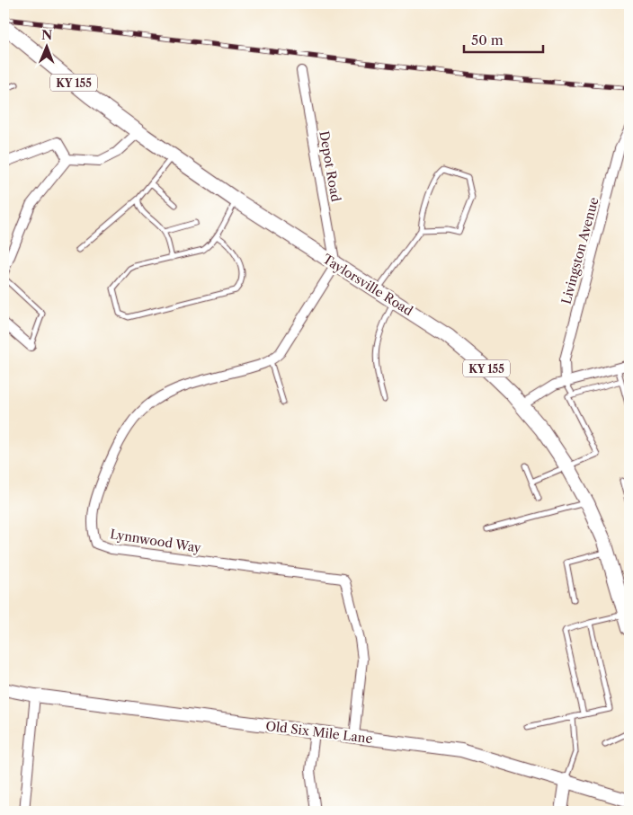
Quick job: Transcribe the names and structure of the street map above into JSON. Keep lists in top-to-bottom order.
{
  "streets": {
    "main road": ["KY 155", "Taylorsville Road"],
    "street": [
      "Depot Road",
      "Livingston Avenue",
      "Lynnwood Way",
      "Old Six Mile Lane"
    ]
  },
  "crossings": [
    ["Depot Road", "Taylorsville Road"],
    ["Depot Road", "Lynnwood Way"],
    ["Taylorsville Road", "Lynnwood Way"],
    ["Lynnwood Way", "Old Six Mile Lane"]
  ],
  "scale_bar": "50 m",
  "north": "top"
}
